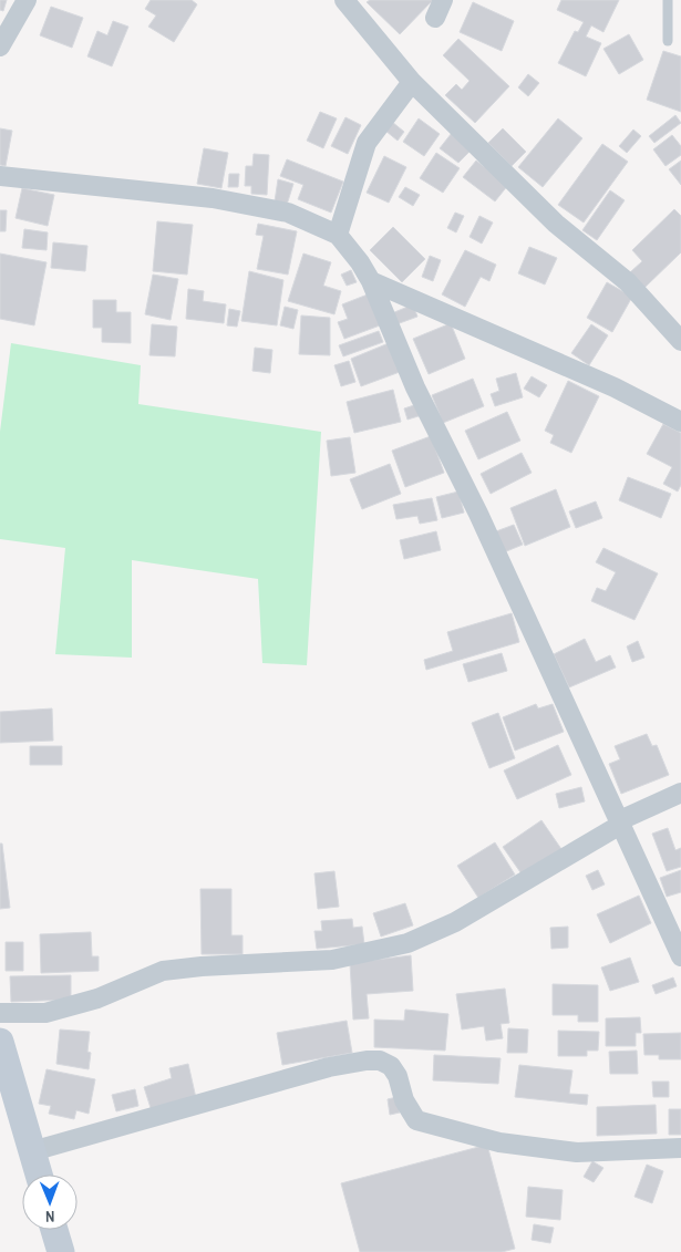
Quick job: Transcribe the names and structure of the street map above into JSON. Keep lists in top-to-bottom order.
{
  "north": "bottom"
}
